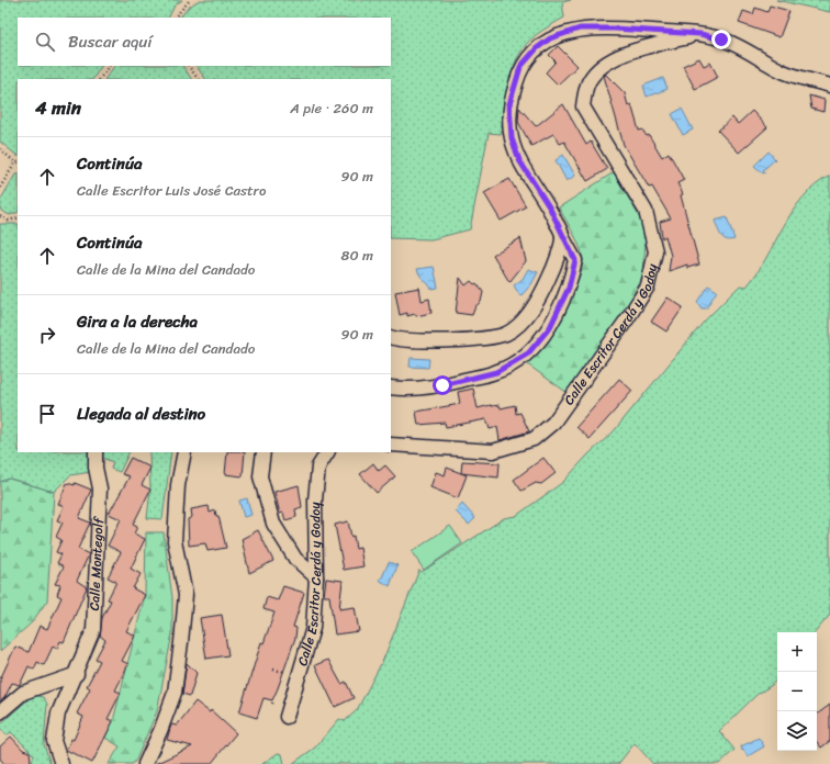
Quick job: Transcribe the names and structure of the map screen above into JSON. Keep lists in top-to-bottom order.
{
  "streets": {
    "street": ["Calle Escritor Cerdá y Godoy", "Calle Montegolf"]
  },
  "page": {
    "search": "Buscar aquí",
    "heading": ["4 min", "A pie · 260 m"],
    "list": [
      ["Continúa", "Calle Escritor Luis José Castro", "90 m"],
      ["Continúa", "Calle de la Mina del Candado", "80 m"],
      ["Gira a la derecha", "Calle de la Mina del Candado", "90 m"],
      "Llegada al destino"
    ],
    "map_buttons": ["+", "−"]
  }
}
